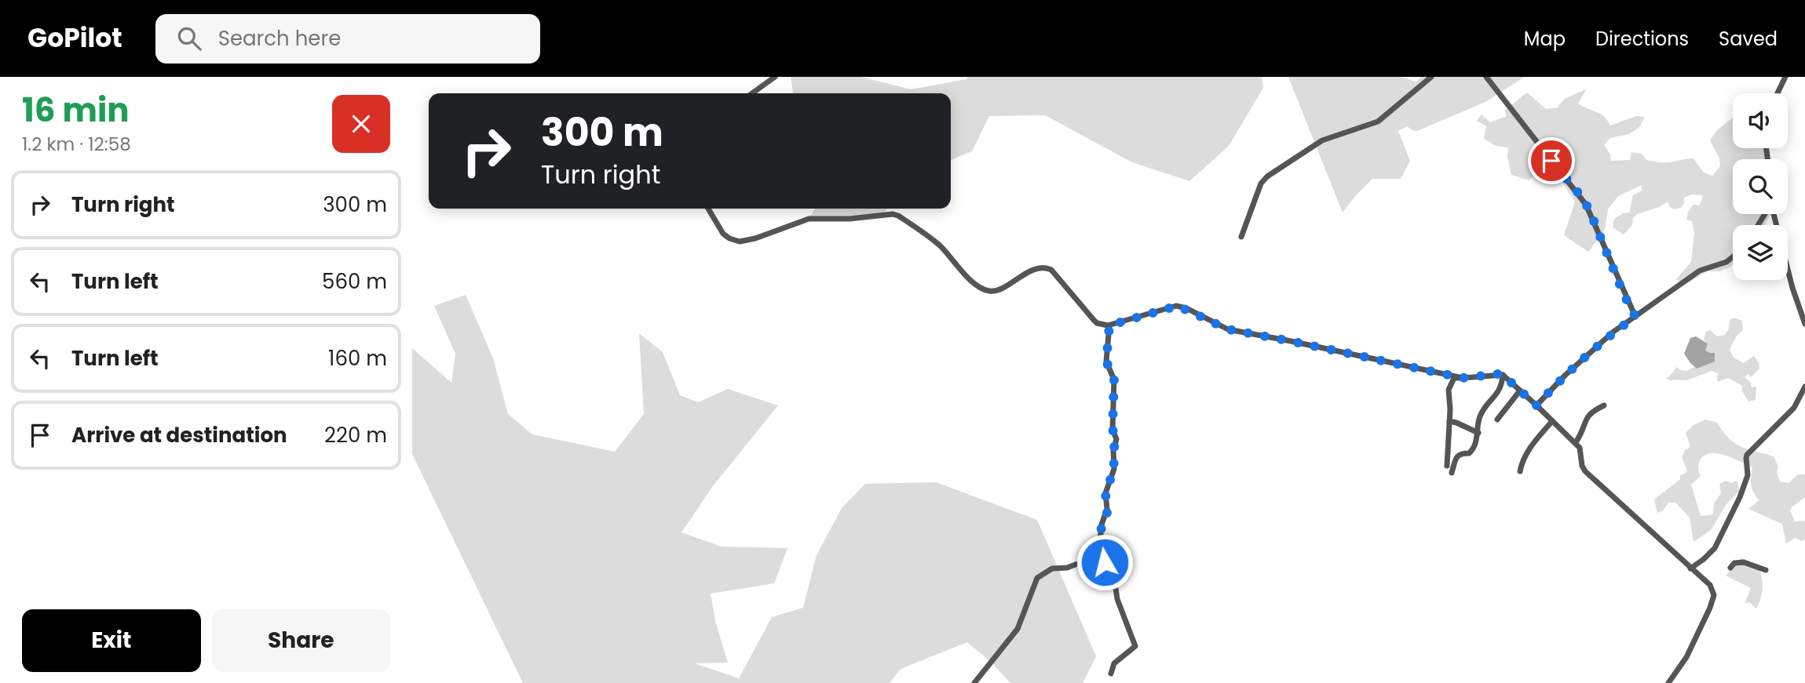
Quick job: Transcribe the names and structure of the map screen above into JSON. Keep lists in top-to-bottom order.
{
  "page": {
    "header": "GoPilot",
    "search": "Search here",
    "nav": ["Map", "Directions", "Saved"],
    "heading": ["16 min", "1.2 km · 12:58"],
    "turn": ["300 m", "Turn right"],
    "list": [
      {
        "name": "Turn right",
        "value": "300 m"
      },
      {
        "name": "Turn left",
        "value": "560 m"
      },
      {
        "name": "Turn left",
        "value": "160 m"
      },
      {
        "name": "Arrive at destination",
        "value": "220 m"
      }
    ],
    "buttons": ["Exit", "Share"]
  }
}
